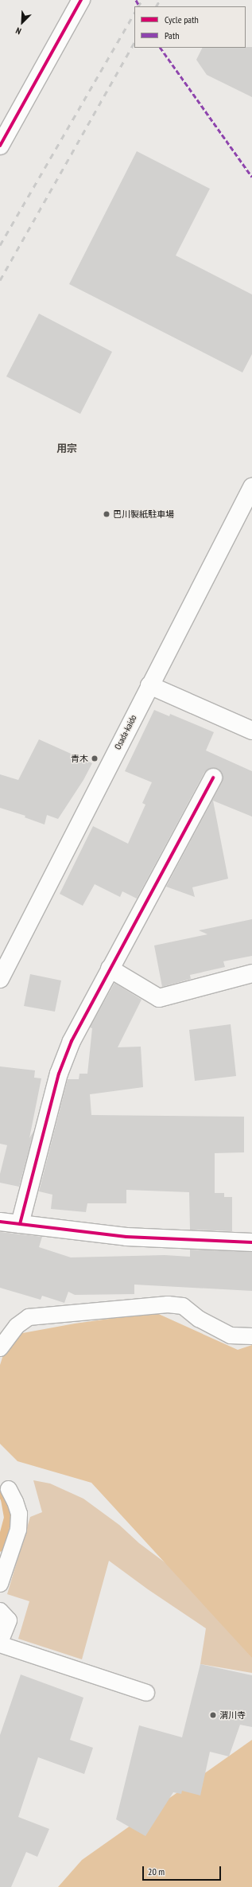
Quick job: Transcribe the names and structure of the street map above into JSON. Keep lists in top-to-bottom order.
{
  "streets": {
    "street": ["Osada-kaido"]
  },
  "districts": ["用宗"],
  "places": ["巴川製紙駐車場", "青木", "渭川寺"],
  "legend": ["Cycle path", "Path"],
  "scale_bar": "20 m",
  "north": "bottom left"
}
